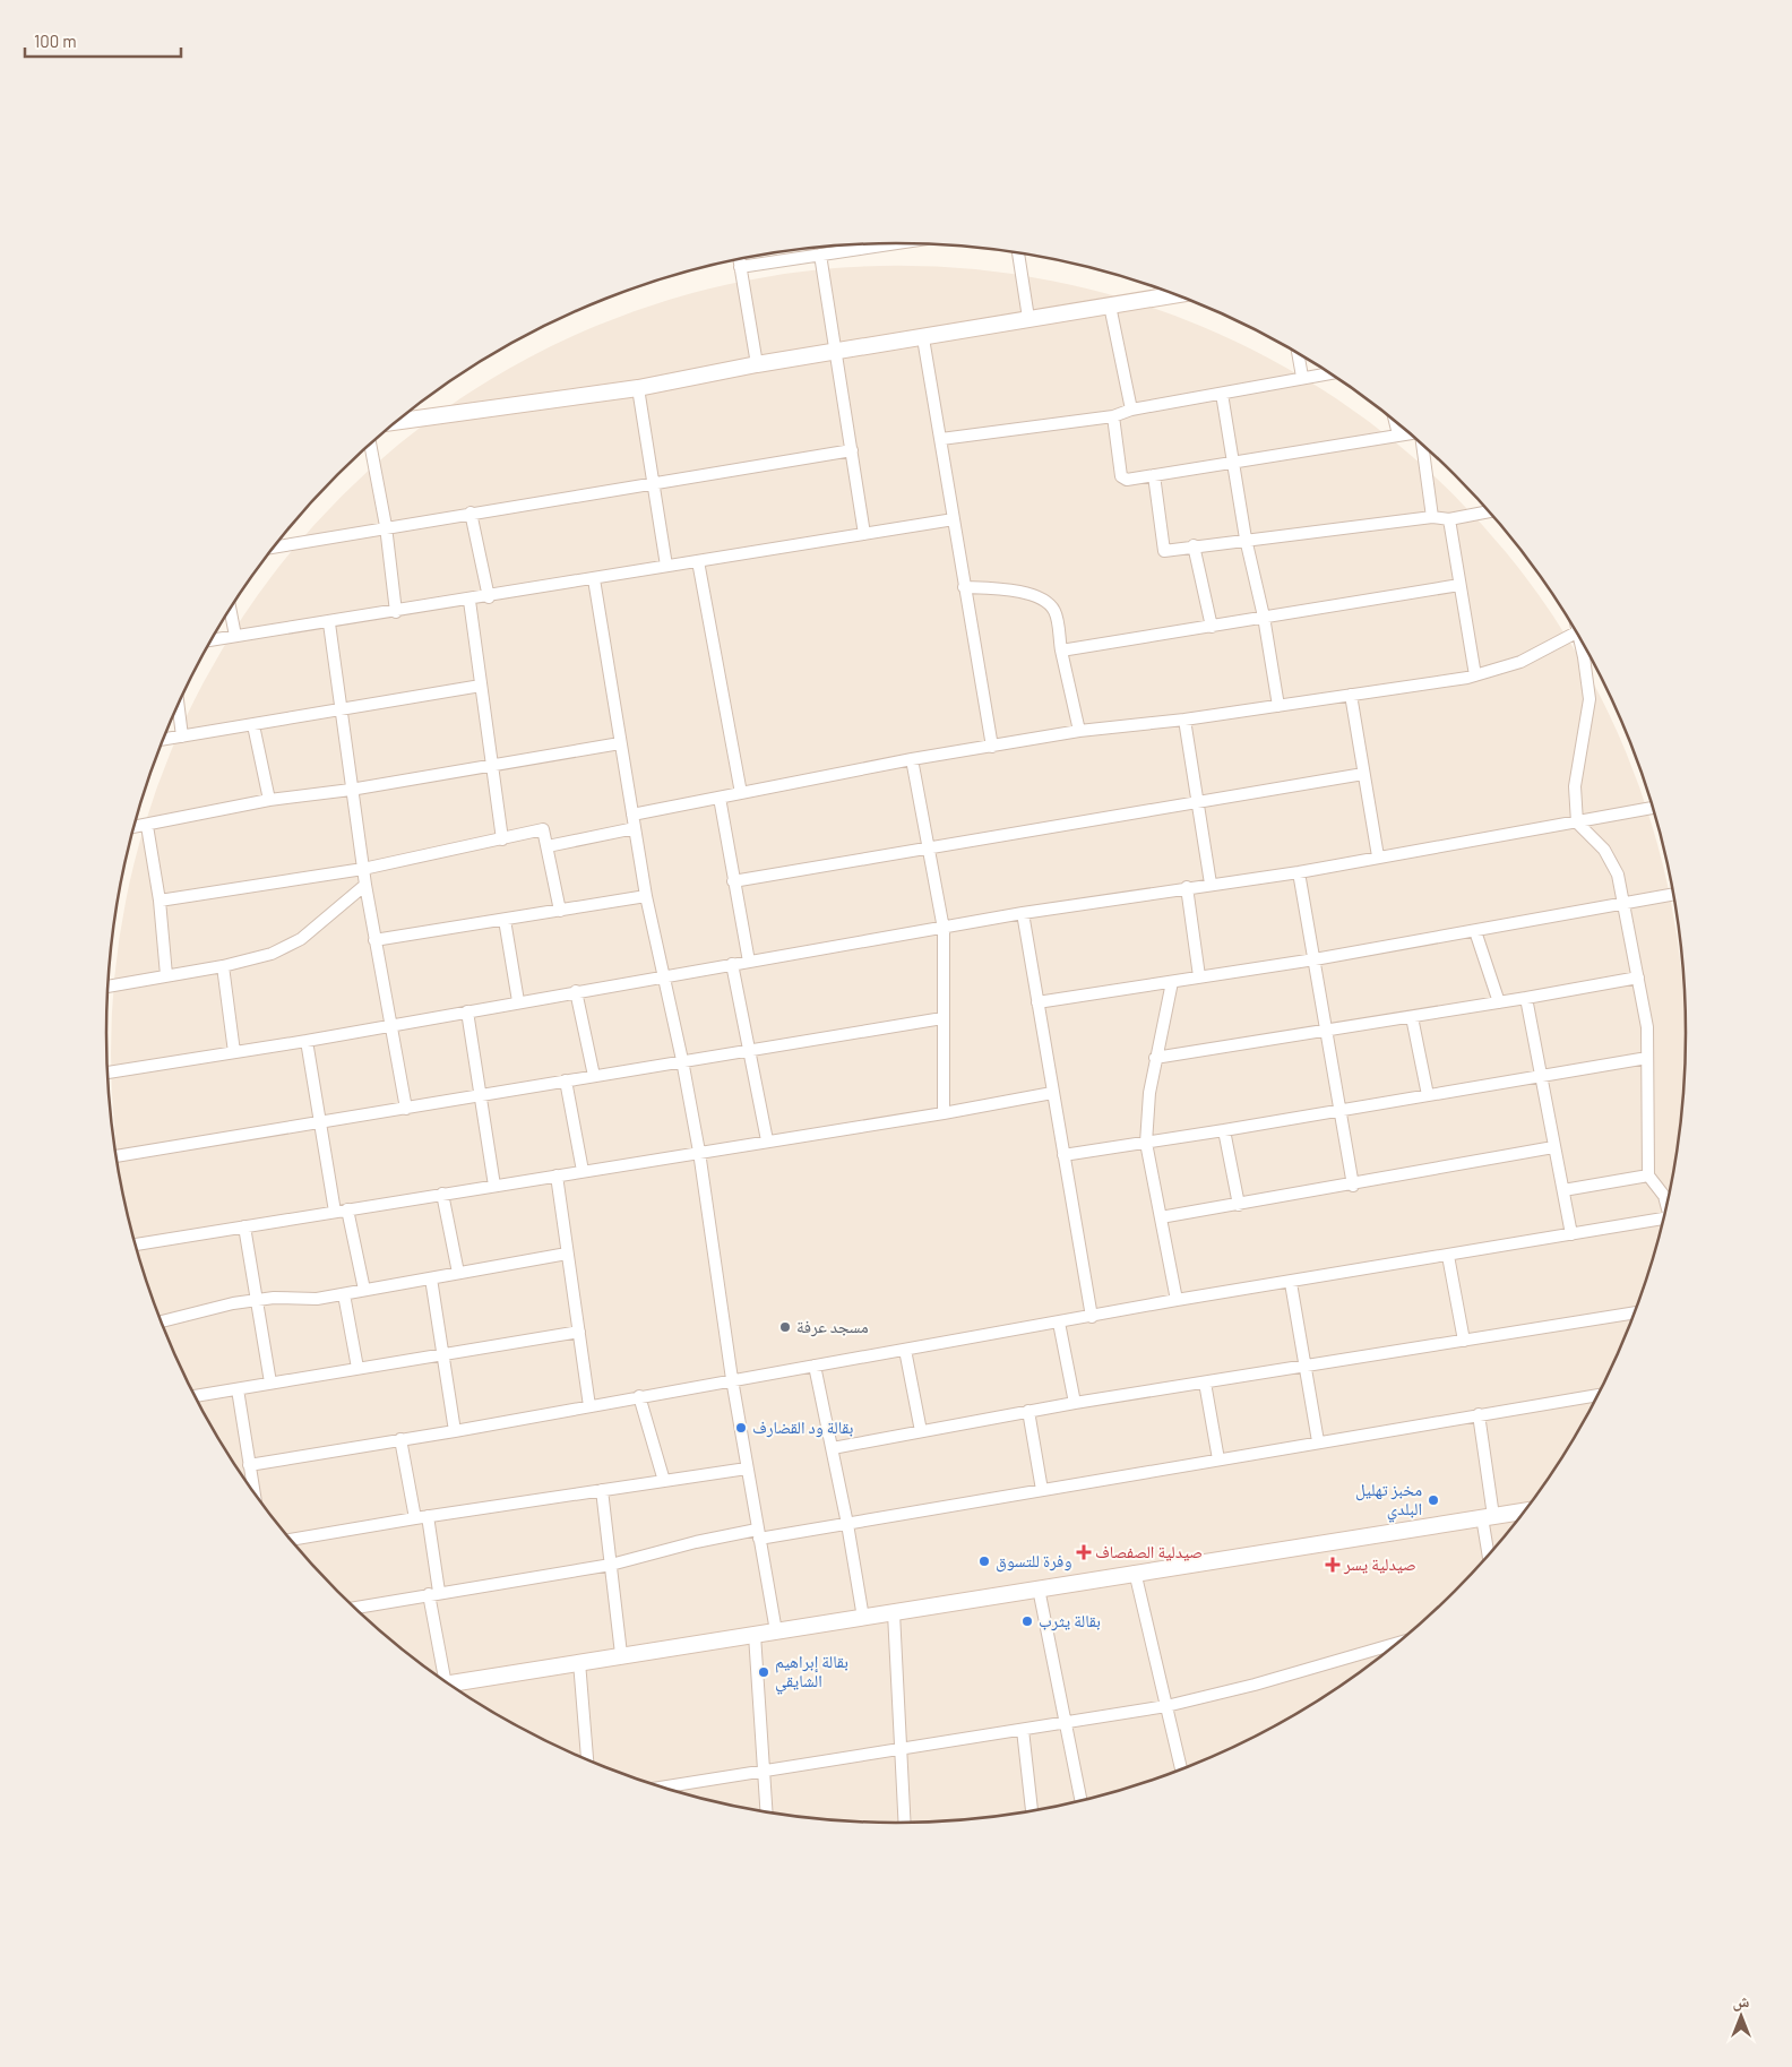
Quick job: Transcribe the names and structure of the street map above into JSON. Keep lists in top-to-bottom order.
{
  "places": {
    "other": [
      "مسجد عرفة",
      "بقالة ود القضارف",
      "مخبز تهليل البلدي",
      "وفرة للتسوق",
      "بقالة يثرب",
      "بقالة إبراهيم الشايقي"
    ],
    "health": ["صيدلية الصفصاف", "صيدلية يسر"]
  },
  "scale_bar": "100 m",
  "north": "top"
}
